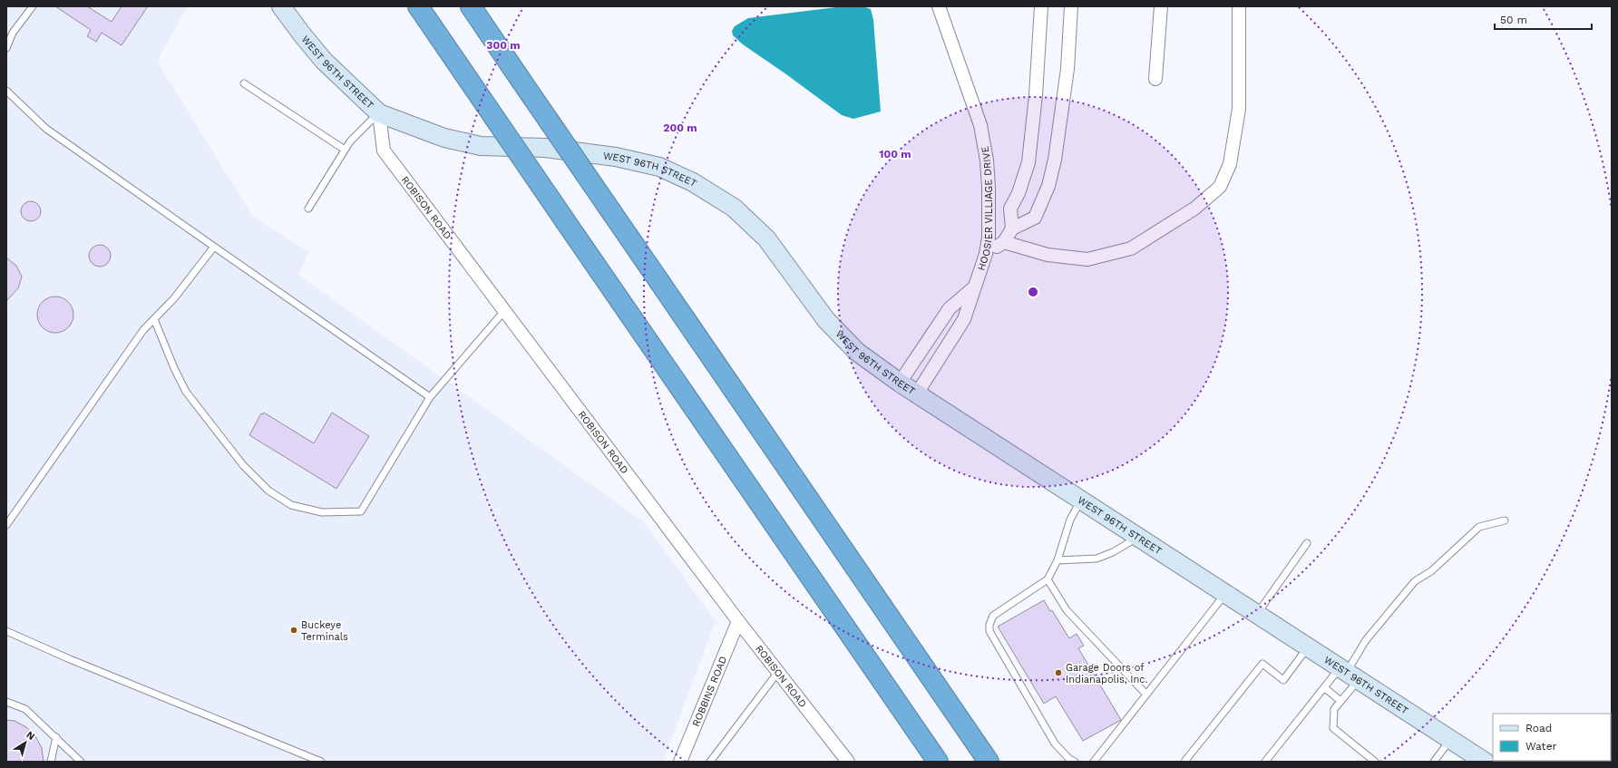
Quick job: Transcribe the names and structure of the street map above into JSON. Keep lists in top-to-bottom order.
{
  "streets": {
    "street": [
      "WEST 96TH STREET",
      "ROBISON ROAD",
      "HOOSIER VILLIAGE DRIVE",
      "ROBBINS ROAD"
    ]
  },
  "crossings": [
    ["WEST 96TH STREET", "ROBISON ROAD"],
    ["WEST 96TH STREET", "HOOSIER VILLIAGE DRIVE"],
    ["ROBISON ROAD", "ROBBINS ROAD"]
  ],
  "places": ["Buckeye Terminals", "Garage Doors of Indianapolis, Inc."],
  "legend": ["Road", "Water"],
  "scale_bar": "50 m",
  "north": "top right",
  "rings": ["300 m", "200 m", "100 m"]
}
